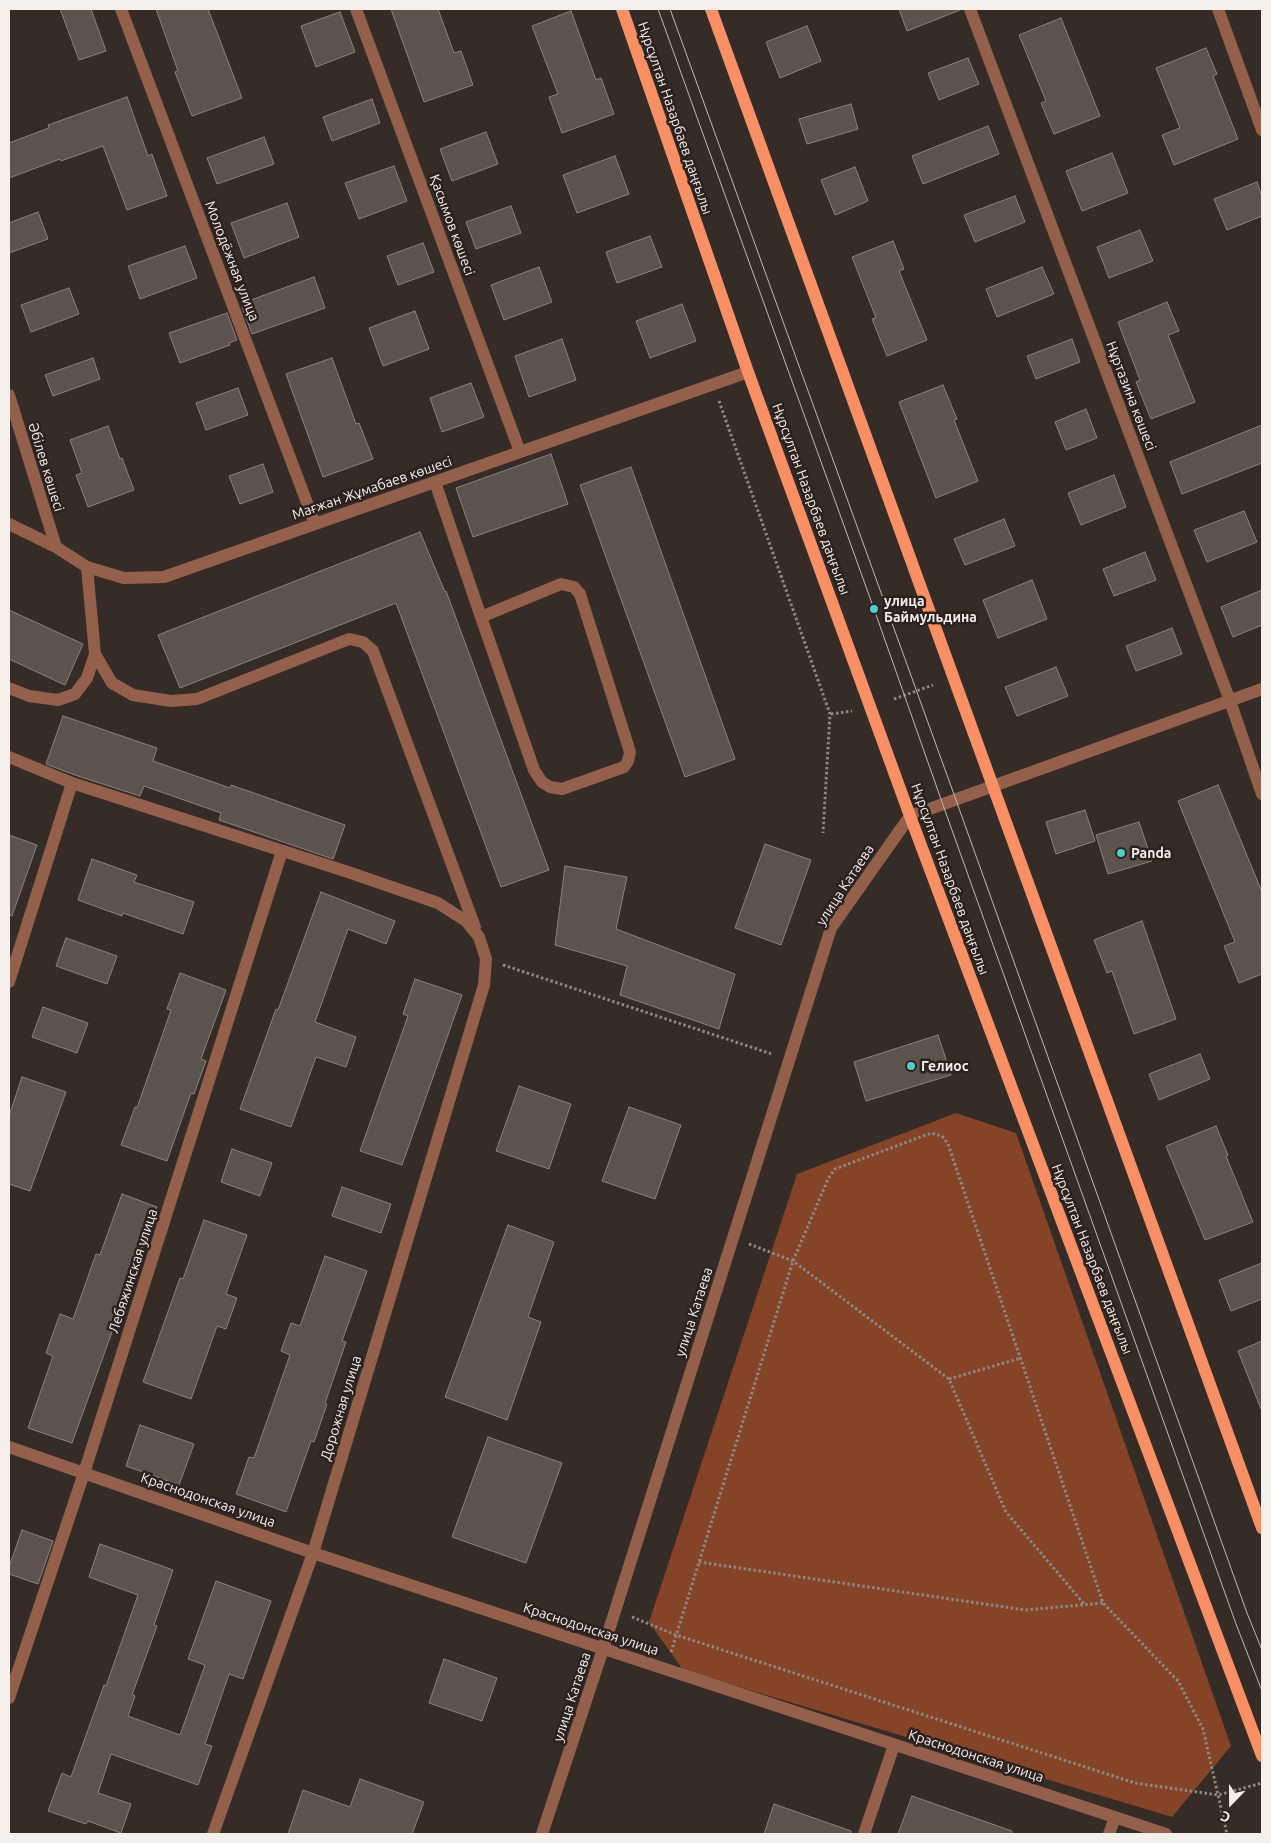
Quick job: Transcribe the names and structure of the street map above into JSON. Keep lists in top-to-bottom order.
{
  "streets": {
    "main road": ["Нұрсұлтан Назарбаев даңғылы"],
    "street": [
      "Қасымов көшесі",
      "Молодёжная улица",
      "Нұртазина көшесі",
      "Әбілев көшесі",
      "Мағжан Жұмабаев көшесі",
      "улица Катаева",
      "Лебяжинская улица",
      "Дорожная улица",
      "Краснодонская улица"
    ]
  },
  "crossings": [
    ["Нұрсұлтан Назарбаев даңғылы", "Мағжан Жұмабаев көшесі"],
    ["Нұрсұлтан Назарбаев даңғылы", "улица Катаева"],
    ["Қасымов көшесі", "Мағжан Жұмабаев көшесі"],
    ["Молодёжная улица", "Мағжан Жұмабаев көшесі"],
    ["Әбілев көшесі", "Мағжан Жұмабаев көшесі"],
    ["улица Катаева", "Краснодонская улица"],
    ["Лебяжинская улица", "Краснодонская улица"],
    ["Дорожная улица", "Краснодонская улица"]
  ],
  "places": ["улица Баймульдина", "Panda", "Гелиос"],
  "north": "bottom"
}
